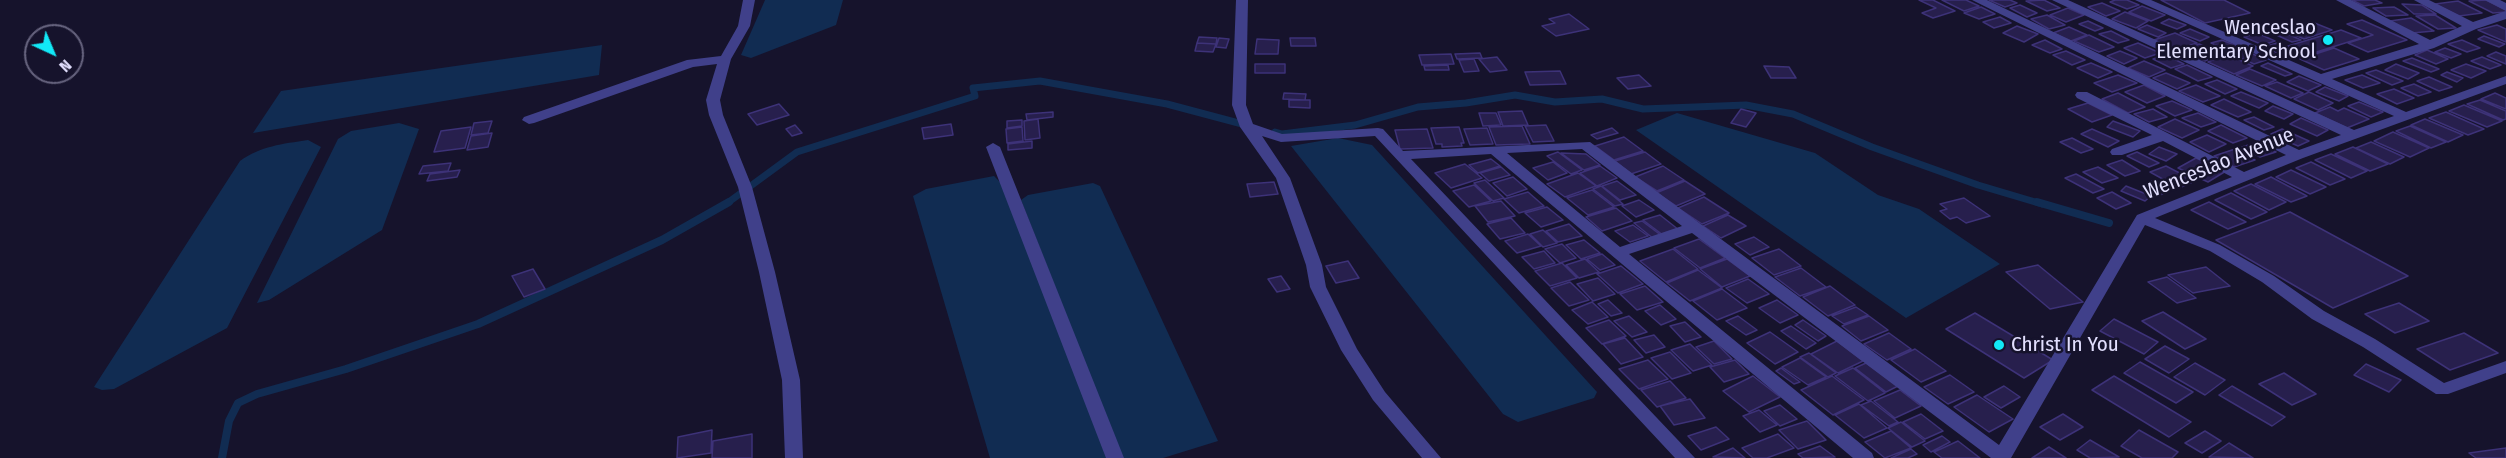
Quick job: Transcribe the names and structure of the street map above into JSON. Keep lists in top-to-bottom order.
{
  "streets": {
    "street": ["Wenceslao Avenue"]
  },
  "places": ["Wenceslao Elementary School", "Christ In You"],
  "north": "bottom right"
}
